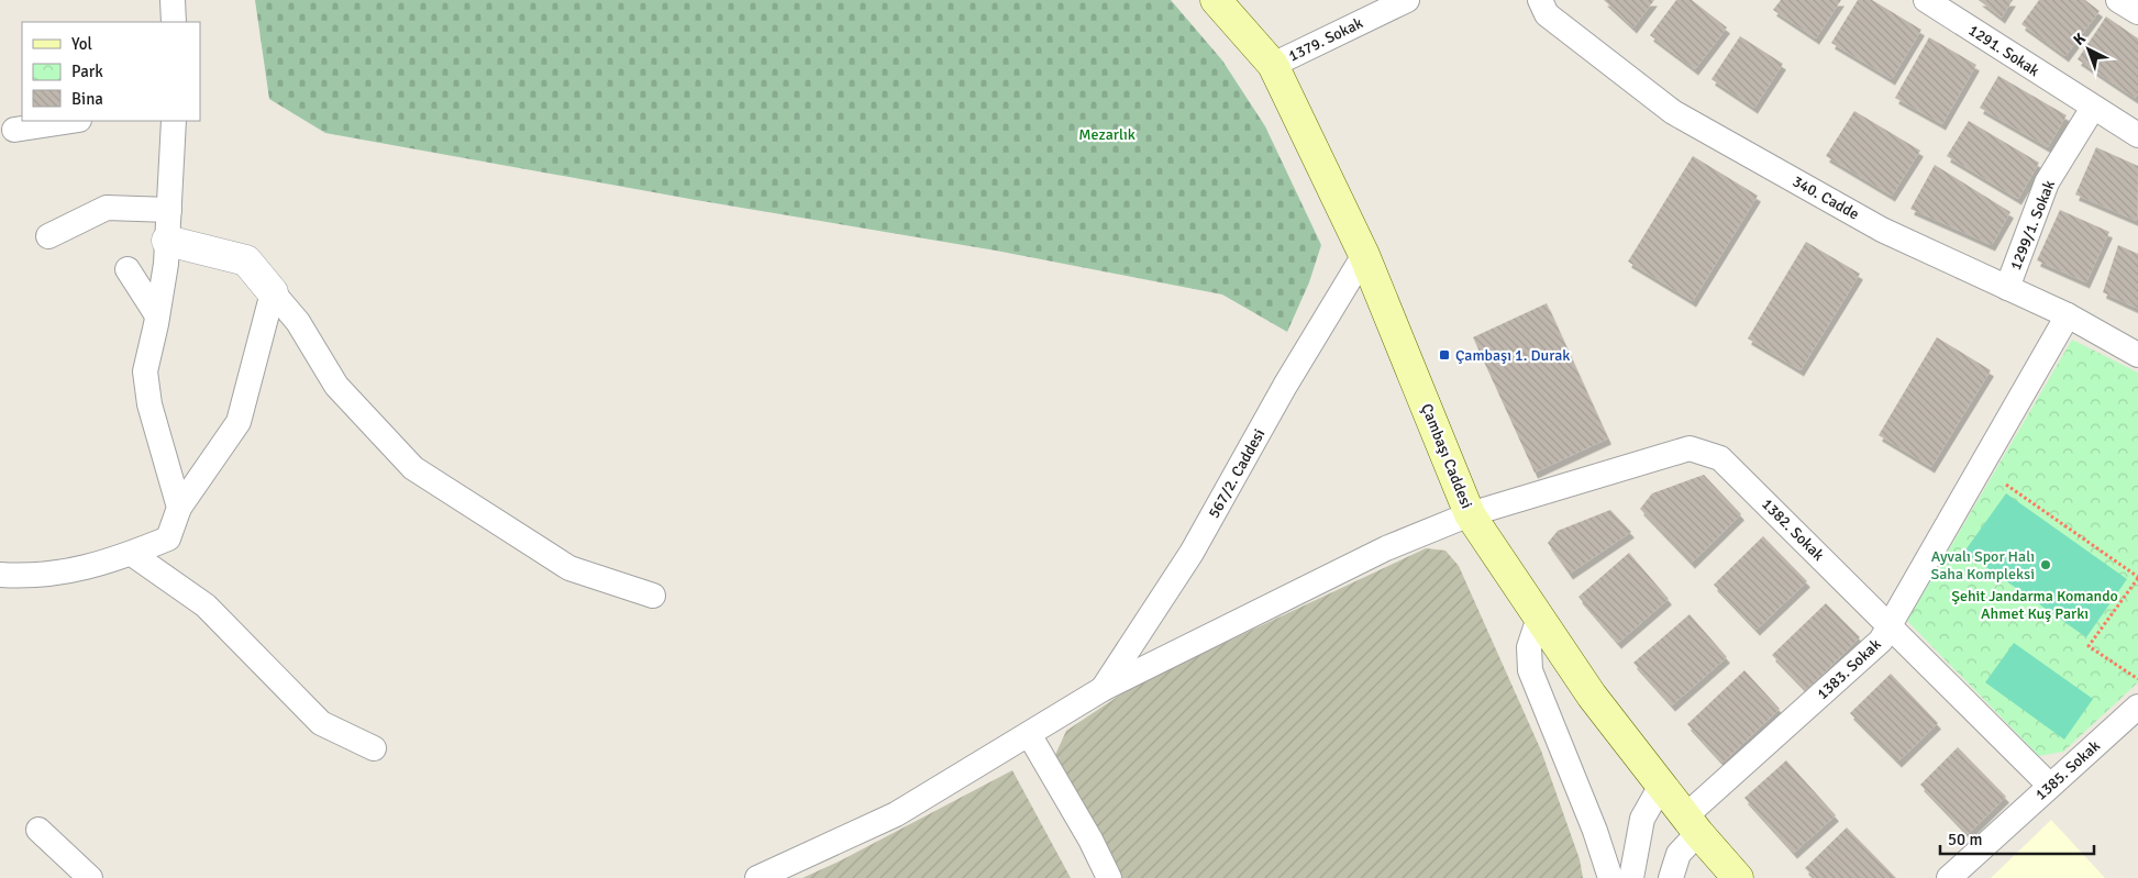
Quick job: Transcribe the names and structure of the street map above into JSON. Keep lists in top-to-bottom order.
{
  "streets": {
    "main road": ["Çambaşı Caddesi"],
    "street": [
      "1379. Sokak",
      "1291. Sokak",
      "340. Cadde",
      "1299/1. Sokak",
      "567/2. Caddesi",
      "1382. Sokak",
      "1383. Sokak",
      "1385. Sokak"
    ]
  },
  "crossings": [
    ["1379. Sokak", "Çambaşı Caddesi"],
    ["1291. Sokak", "1299/1. Sokak"],
    ["340. Cadde", "1299/1. Sokak"],
    ["340. Cadde", "1383. Sokak"],
    ["Çambaşı Caddesi", "567/2. Caddesi"],
    ["Çambaşı Caddesi", "1382. Sokak"],
    ["Çambaşı Caddesi", "1383. Sokak"],
    ["567/2. Caddesi", "1382. Sokak"],
    ["1382. Sokak", "1383. Sokak"],
    ["1382. Sokak", "1385. Sokak"]
  ],
  "parks": ["Mezarlık", "Şehit Jandarma Komando Ahmet Kuş Parkı"],
  "places": {
    "transit": ["Çambaşı 1. Durak"],
    "other": ["Ayvalı Spor Halı Saha Kompleksi"]
  },
  "legend": ["Yol", "Park", "Bina"],
  "scale_bar": "50 m",
  "north": "top left"
}
